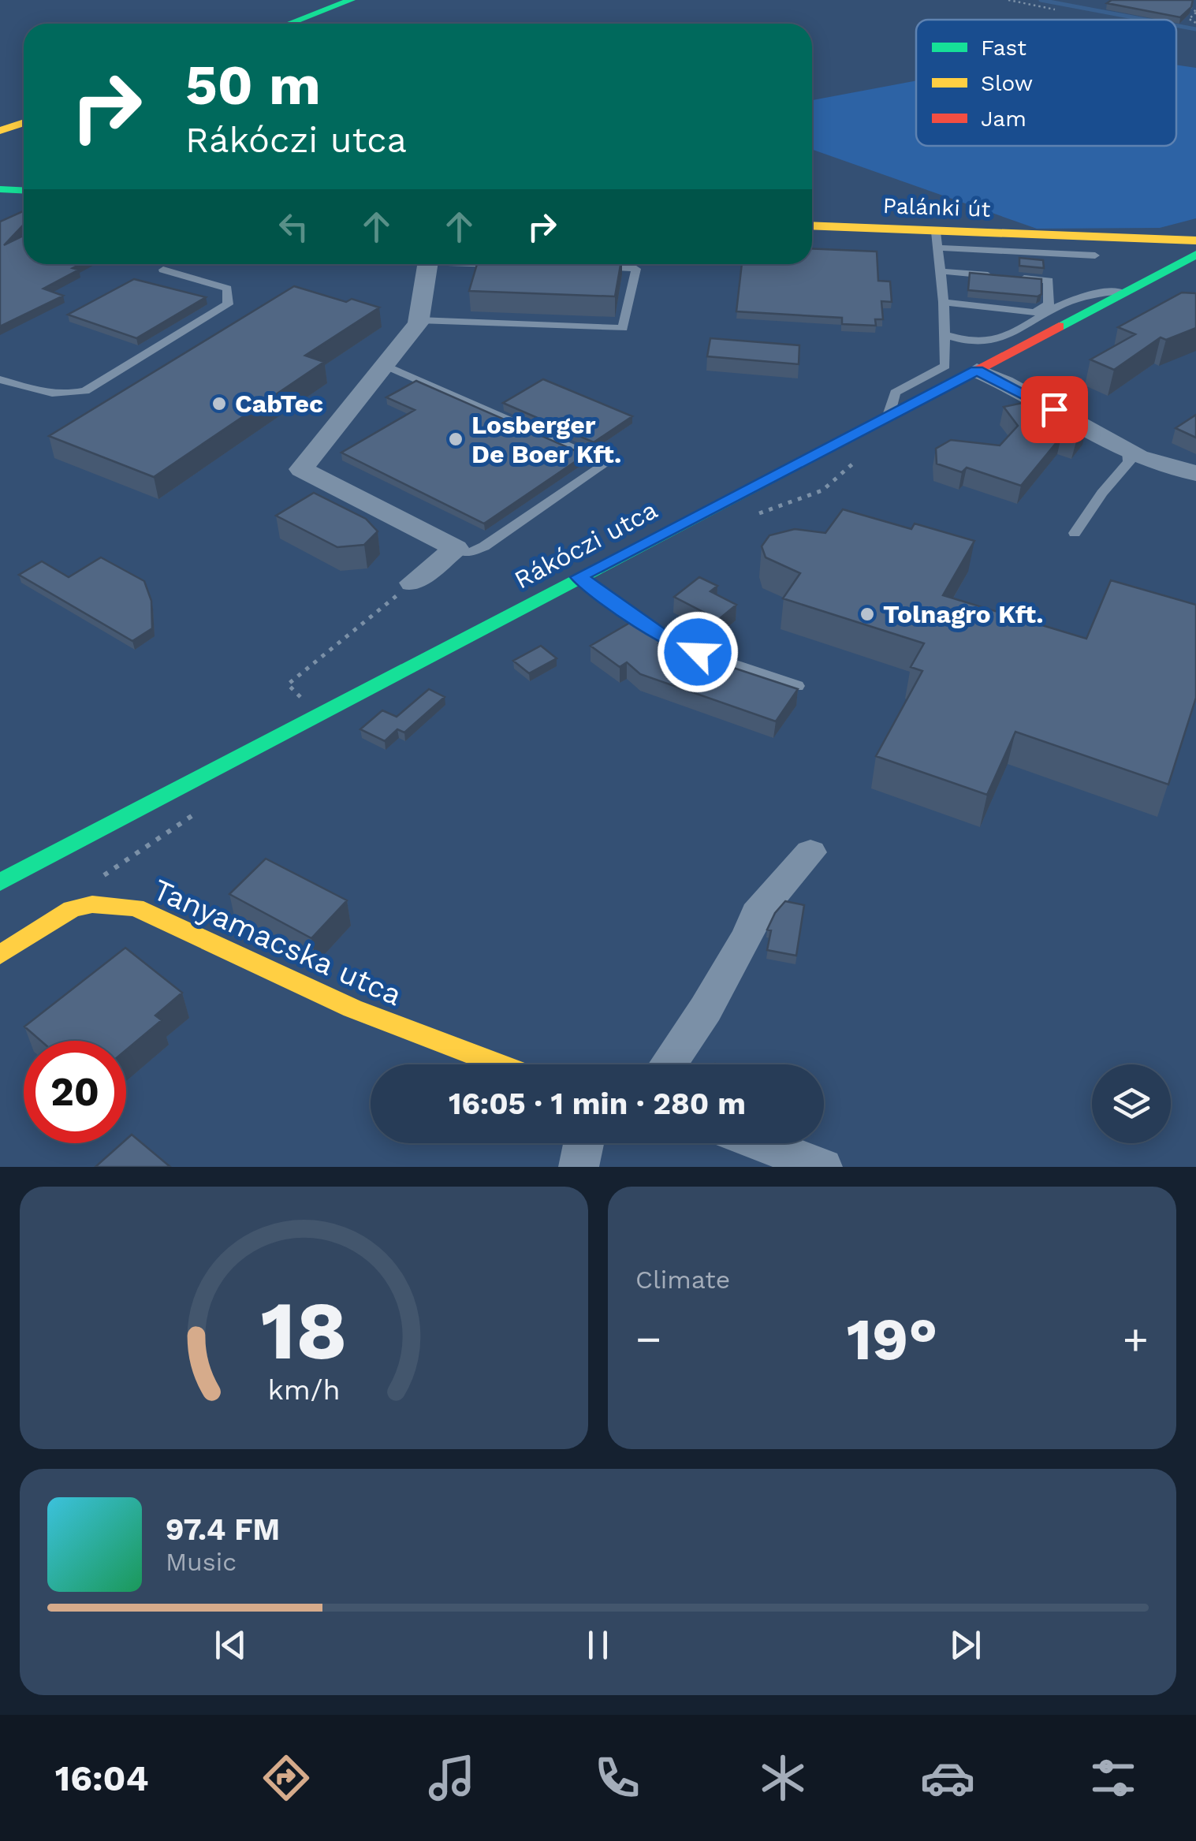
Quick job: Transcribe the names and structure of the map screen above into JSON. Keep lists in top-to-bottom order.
{
  "streets": {
    "street": ["Palánki út", "Rákóczi utca", "Tanyamacska utca"]
  },
  "crossings": [
    ["Palánki út", "Rákóczi utca"]
  ],
  "places": ["CabTec", "Losberger De Boer Kft.", "Tolnagro Kft."],
  "legend": ["Fast", "Slow", "Jam"],
  "page": {
    "turn": ["50 m", "Rákóczi utca"],
    "limit": "20",
    "trip": "16:05 · 1 min · 280 m",
    "tile": "Climate",
    "heat": ["−", "19°", "+"],
    "song": ["97.4 FM", "Music"],
    "tabs": "16:04",
    "gauge": ["18", "km/h"]
  }
}
